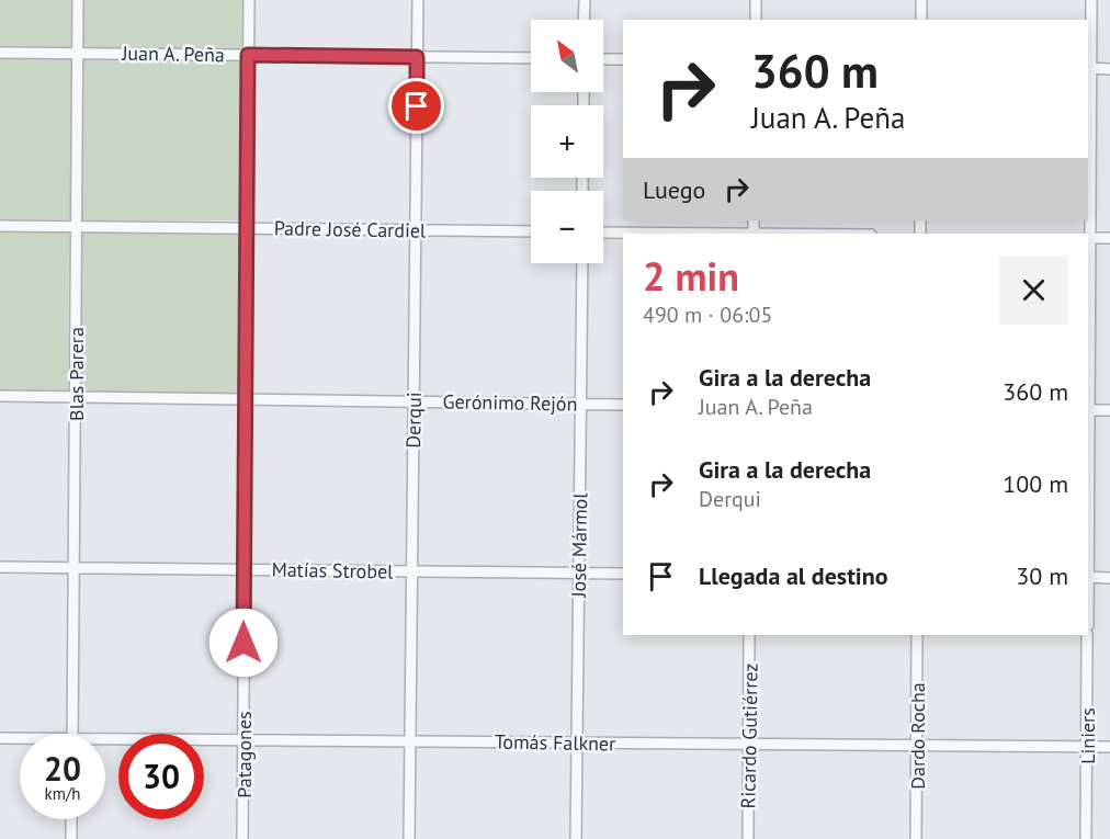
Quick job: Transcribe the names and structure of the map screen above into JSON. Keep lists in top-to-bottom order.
{
  "streets": {
    "street": [
      "Juan A. Peña",
      "Padre José Cardiel",
      "Blas Parera",
      "Gerónimo Rejón",
      "Derqui",
      "José Mármol",
      "Matías Strobel",
      "Ricardo Gutiérrez",
      "Dardo Rocha",
      "Liniers",
      "Tomás Falkner",
      "Patagones"
    ]
  },
  "crossings": [
    ["Juan A. Peña", "Blas Parera"],
    ["Juan A. Peña", "Derqui"],
    ["Juan A. Peña", "Patagones"],
    ["Padre José Cardiel", "Blas Parera"],
    ["Padre José Cardiel", "Derqui"],
    ["Padre José Cardiel", "Patagones"],
    ["Blas Parera", "Gerónimo Rejón"],
    ["Blas Parera", "Matías Strobel"],
    ["Gerónimo Rejón", "Derqui"],
    ["Gerónimo Rejón", "José Mármol"],
    ["Gerónimo Rejón", "Patagones"],
    ["Derqui", "Matías Strobel"],
    ["Derqui", "Tomás Falkner"],
    ["José Mármol", "Matías Strobel"],
    ["José Mármol", "Tomás Falkner"],
    ["Matías Strobel", "Patagones"],
    ["Ricardo Gutiérrez", "Tomás Falkner"],
    ["Dardo Rocha", "Tomás Falkner"],
    ["Liniers", "Tomás Falkner"],
    ["Tomás Falkner", "Patagones"]
  ],
  "north": "top left",
  "page": {
    "map_buttons": ["+", "−"],
    "turn": ["360 m", "Juan A. Peña"],
    "then": "Luego",
    "heading": ["2 min", "490 m · 06:05"],
    "list": [
      {
        "name": "Gira a la derecha",
        "note": "Juan A. Peña",
        "value": "360 m"
      },
      {
        "name": "Gira a la derecha",
        "note": "Derqui",
        "value": "100 m"
      },
      {
        "name": "Llegada al destino",
        "value": "30 m"
      }
    ],
    "speed": "20 km/h",
    "limit": "30"
  }
}
